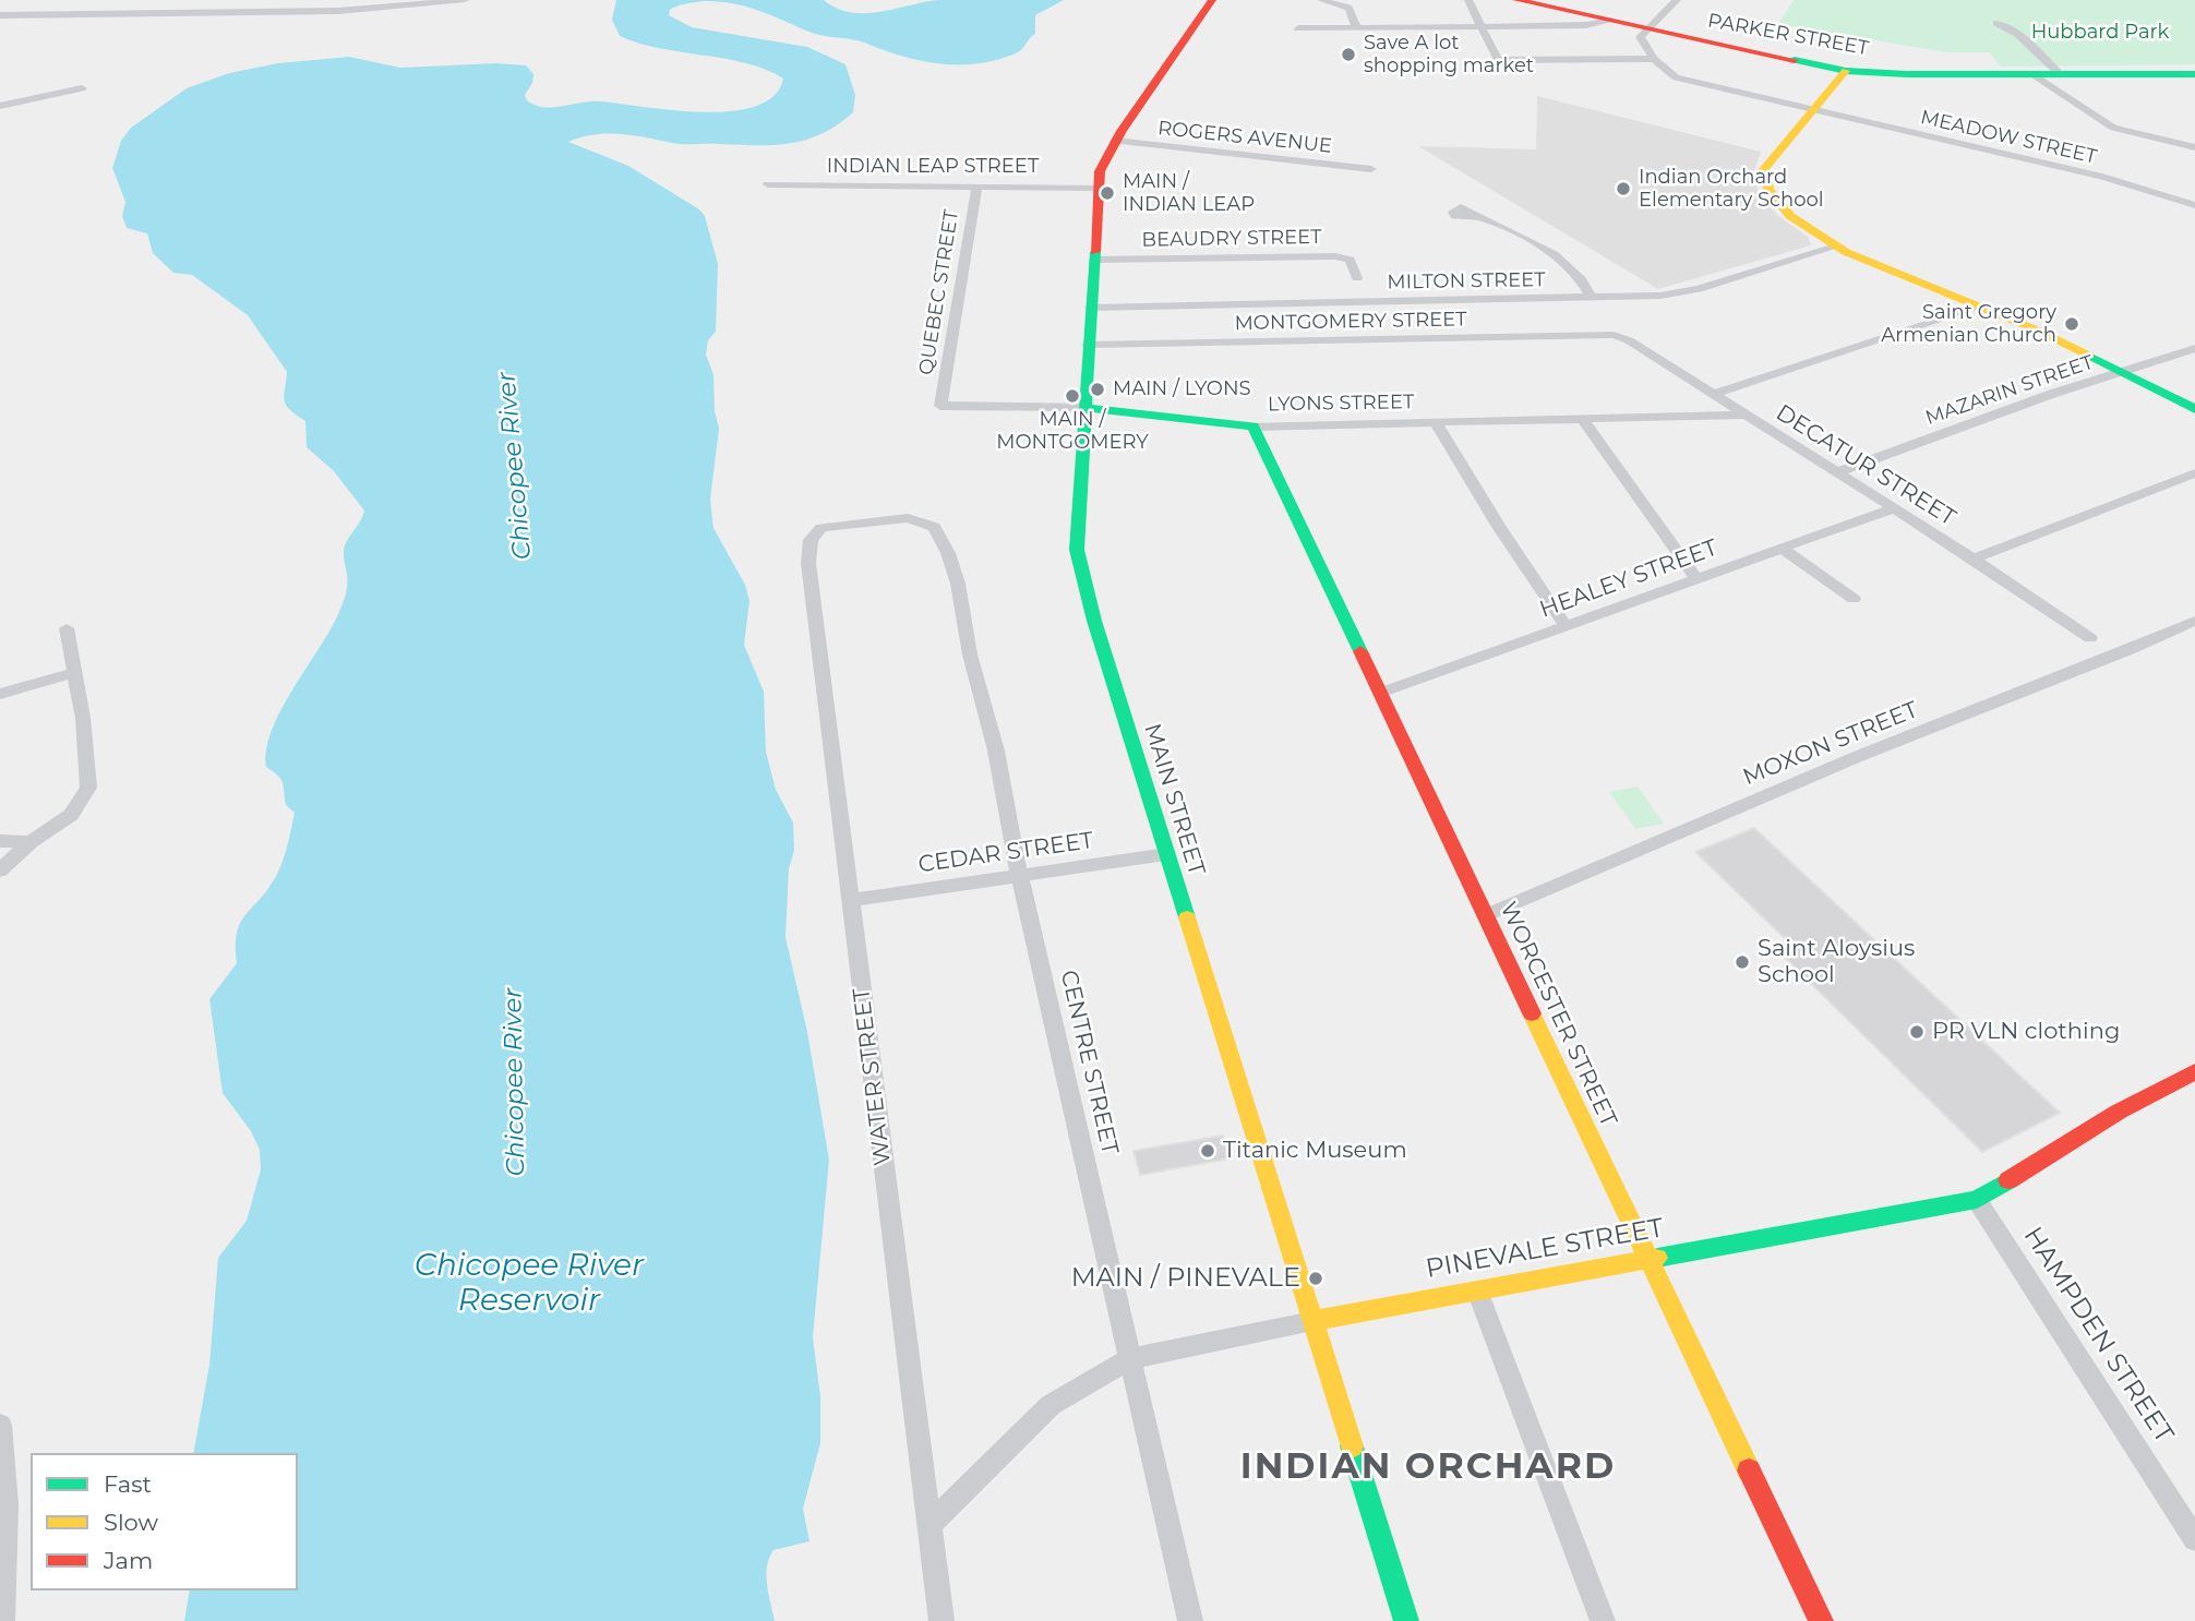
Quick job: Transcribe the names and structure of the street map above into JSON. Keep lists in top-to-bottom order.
{
  "streets": {
    "main road": [
      "PARKER STREET",
      "LYONS STREET",
      "MAIN STREET",
      "WORCESTER STREET",
      "PINEVALE STREET"
    ],
    "street": [
      "ROGERS AVENUE",
      "MEADOW STREET",
      "INDIAN LEAP STREET",
      "BEAUDRY STREET",
      "MILTON STREET",
      "QUEBEC STREET",
      "MONTGOMERY STREET",
      "MAZARIN STREET",
      "DECATUR STREET",
      "HEALEY STREET",
      "MOXON STREET",
      "CEDAR STREET",
      "CENTRE STREET",
      "WATER STREET",
      "HAMPDEN STREET"
    ]
  },
  "crossings": [
    ["ROGERS AVENUE", "MAIN STREET"],
    ["INDIAN LEAP STREET", "QUEBEC STREET"],
    ["INDIAN LEAP STREET", "MAIN STREET"],
    ["BEAUDRY STREET", "MAIN STREET"],
    ["MILTON STREET", "MAIN STREET"],
    ["QUEBEC STREET", "LYONS STREET"],
    ["MONTGOMERY STREET", "DECATUR STREET"],
    ["MONTGOMERY STREET", "MAIN STREET"],
    ["MAZARIN STREET", "DECATUR STREET"],
    ["LYONS STREET", "DECATUR STREET"],
    ["LYONS STREET", "MAIN STREET"],
    ["LYONS STREET", "WORCESTER STREET"],
    ["DECATUR STREET", "HEALEY STREET"],
    ["HEALEY STREET", "WORCESTER STREET"],
    ["MOXON STREET", "WORCESTER STREET"],
    ["MAIN STREET", "CEDAR STREET"],
    ["MAIN STREET", "PINEVALE STREET"],
    ["CEDAR STREET", "CENTRE STREET"],
    ["CEDAR STREET", "WATER STREET"],
    ["WORCESTER STREET", "PINEVALE STREET"],
    ["CENTRE STREET", "WATER STREET"],
    ["CENTRE STREET", "PINEVALE STREET"],
    ["WATER STREET", "PINEVALE STREET"],
    ["PINEVALE STREET", "HAMPDEN STREET"]
  ],
  "districts": ["INDIAN ORCHARD"],
  "water": ["Chicopee River", "Chicopee River Reservoir"],
  "parks": ["Hubbard Park"],
  "places": [
    "Save A lot shopping market",
    "Indian Orchard Elementary School",
    "MAIN / INDIAN LEAP",
    "Saint Gregory Armenian Church",
    "MAIN / LYONS",
    "MAIN / MONTGOMERY",
    "Saint Aloysius School",
    "PR VLN clothing",
    "Titanic Museum",
    "MAIN / PINEVALE"
  ],
  "legend": ["Fast", "Slow", "Jam"]
}
